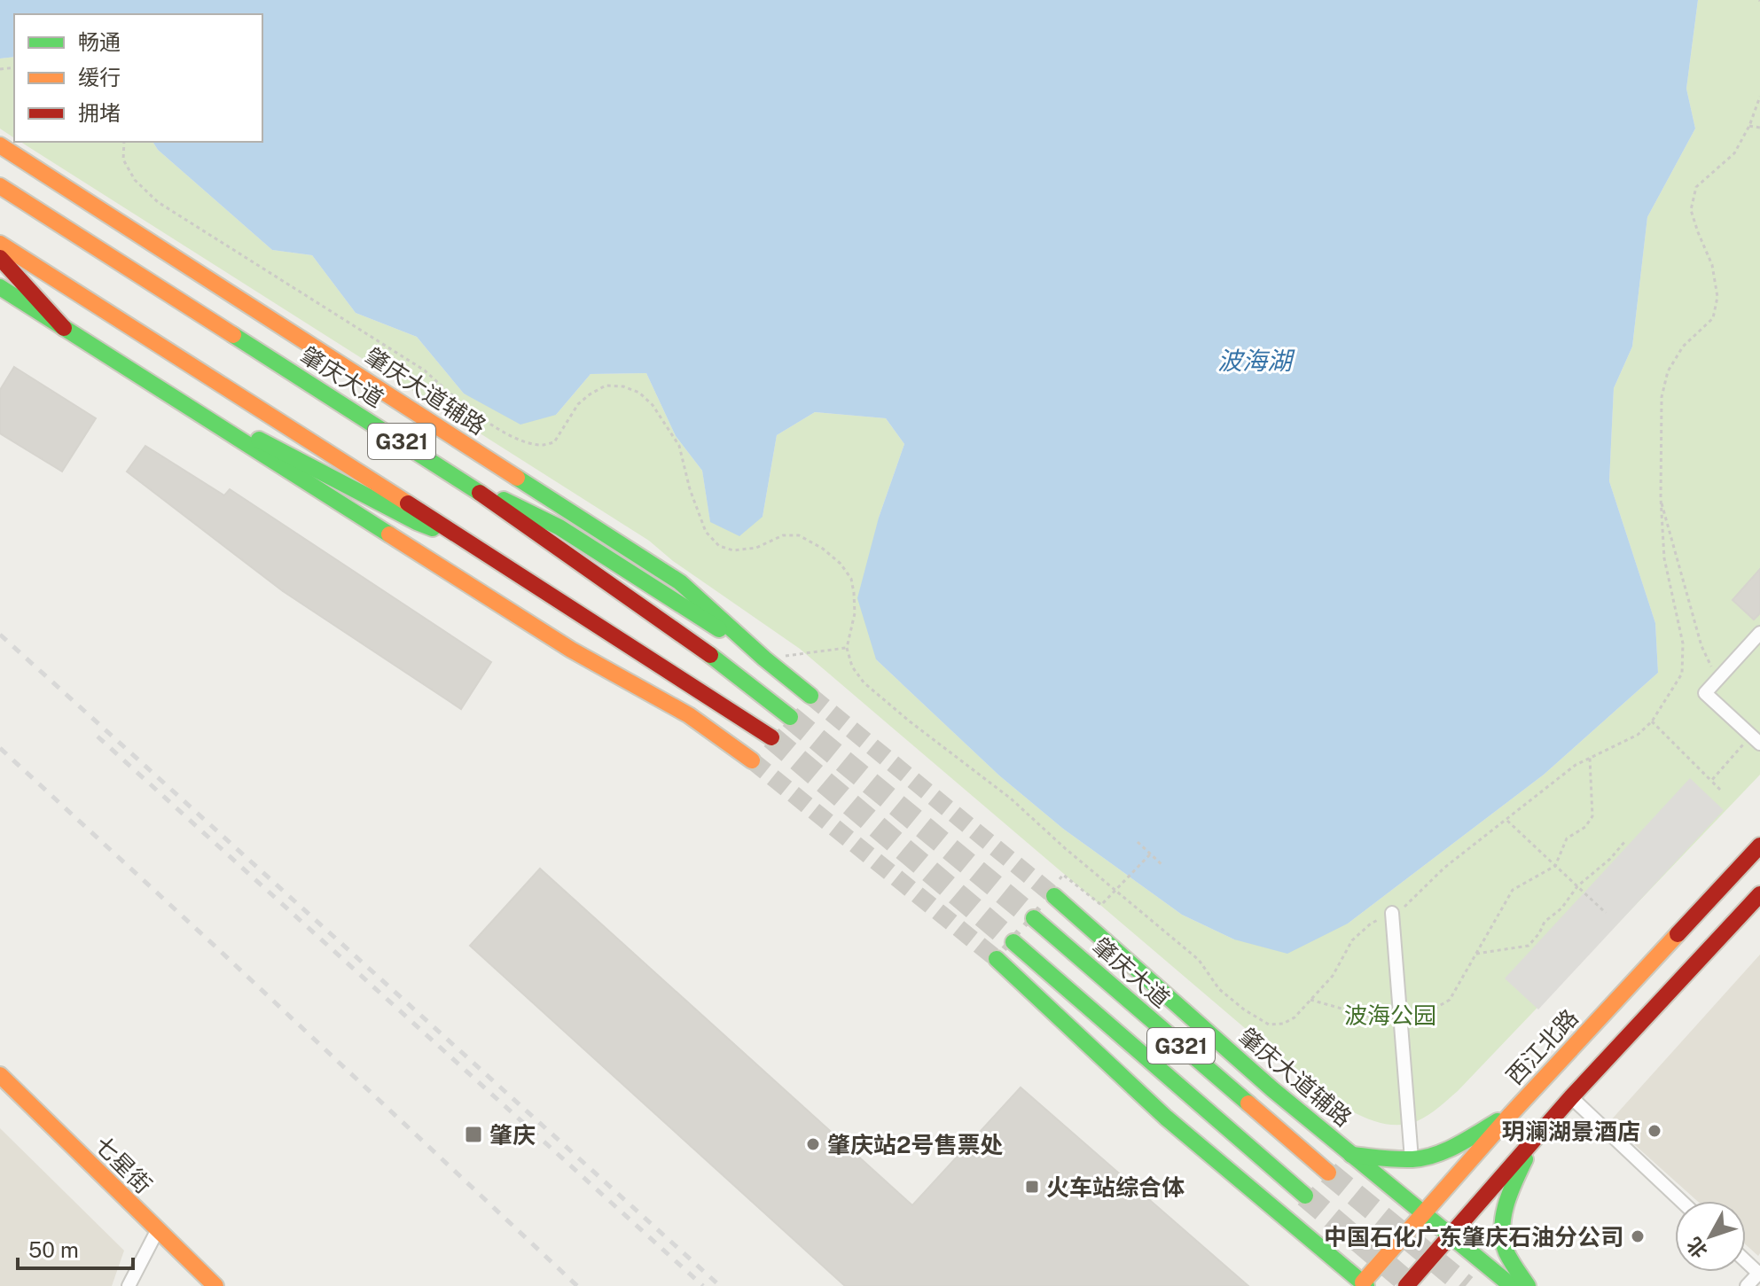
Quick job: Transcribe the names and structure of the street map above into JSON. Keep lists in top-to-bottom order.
{
  "streets": {
    "main road": [
      "肇庆大道",
      "肇庆大道辅路",
      "G321",
      "西江北路",
      "七星街"
    ]
  },
  "crossings": [
    ["肇庆大道辅路", "西江北路"]
  ],
  "water": ["波海湖"],
  "parks": ["波海公园"],
  "places": {
    "other": ["玥澜湖景酒店", "肇庆站2号售票处", "中国石化广东肇庆石油分公司"],
    "transit": ["肇庆", "火车站综合体"]
  },
  "legend": ["畅通", "缓行", "拥堵"],
  "scale_bar": "50 m",
  "north": "bottom left"
}
